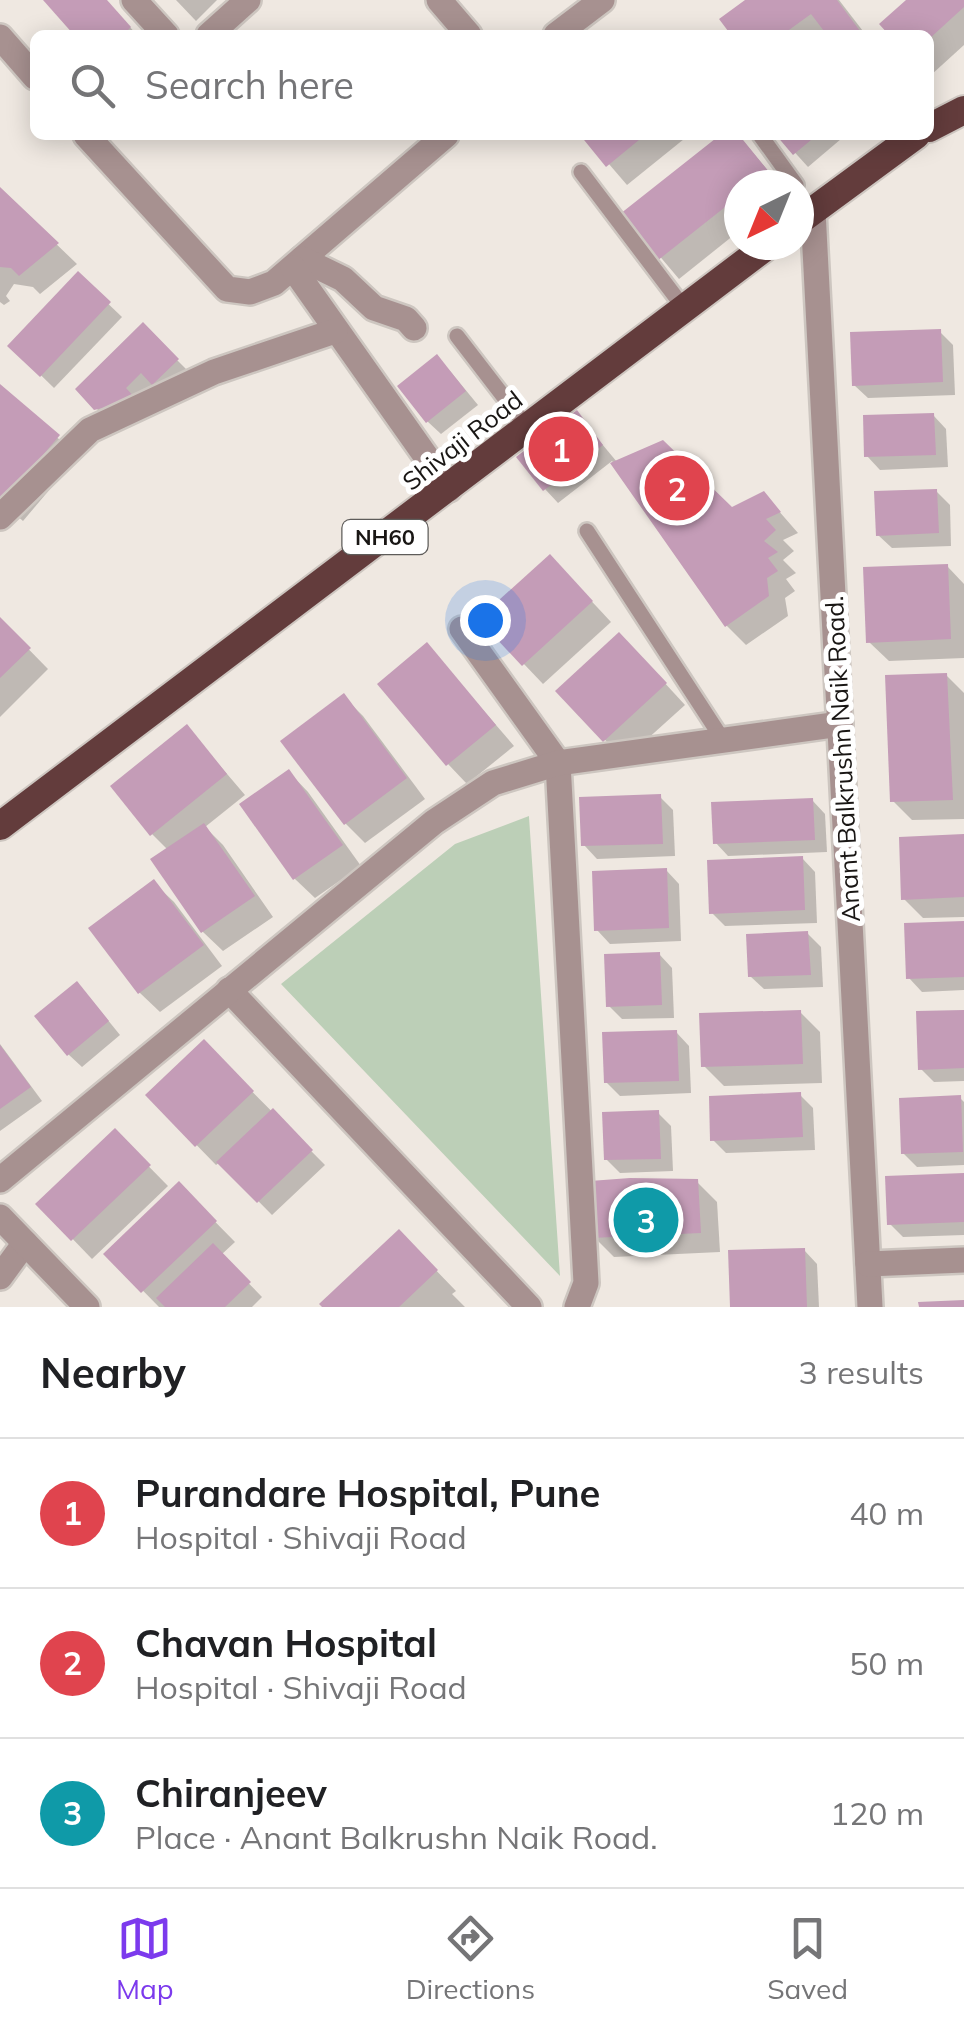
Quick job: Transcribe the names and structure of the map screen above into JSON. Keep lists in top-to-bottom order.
{
  "streets": {
    "highway": ["Shivaji Road", "NH60"],
    "street": ["Anant Balkrushn Naik Road."]
  },
  "north": "bottom left",
  "page": {
    "search": "Search here",
    "pins": ["1", "2", "3"],
    "heading": ["Nearby", "3 results"],
    "list": [
      {
        "mark": "1",
        "name": "Purandare Hospital, Pune",
        "note": "Hospital · Shivaji Road",
        "value": "40 m"
      },
      {
        "mark": "2",
        "name": "Chavan Hospital",
        "note": "Hospital · Shivaji Road",
        "value": "50 m"
      },
      {
        "mark": "3",
        "name": "Chiranjeev",
        "note": "Place · Anant Balkrushn Naik Road.",
        "value": "120 m"
      }
    ],
    "nav": ["Map", "Directions", "Saved"]
  }
}
